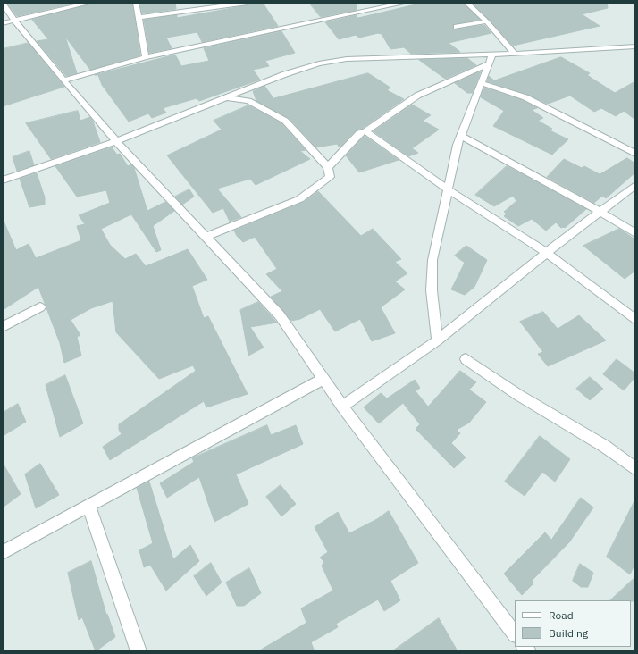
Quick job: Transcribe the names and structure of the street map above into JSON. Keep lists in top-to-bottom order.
{
  "legend": ["Road", "Building"]
}
